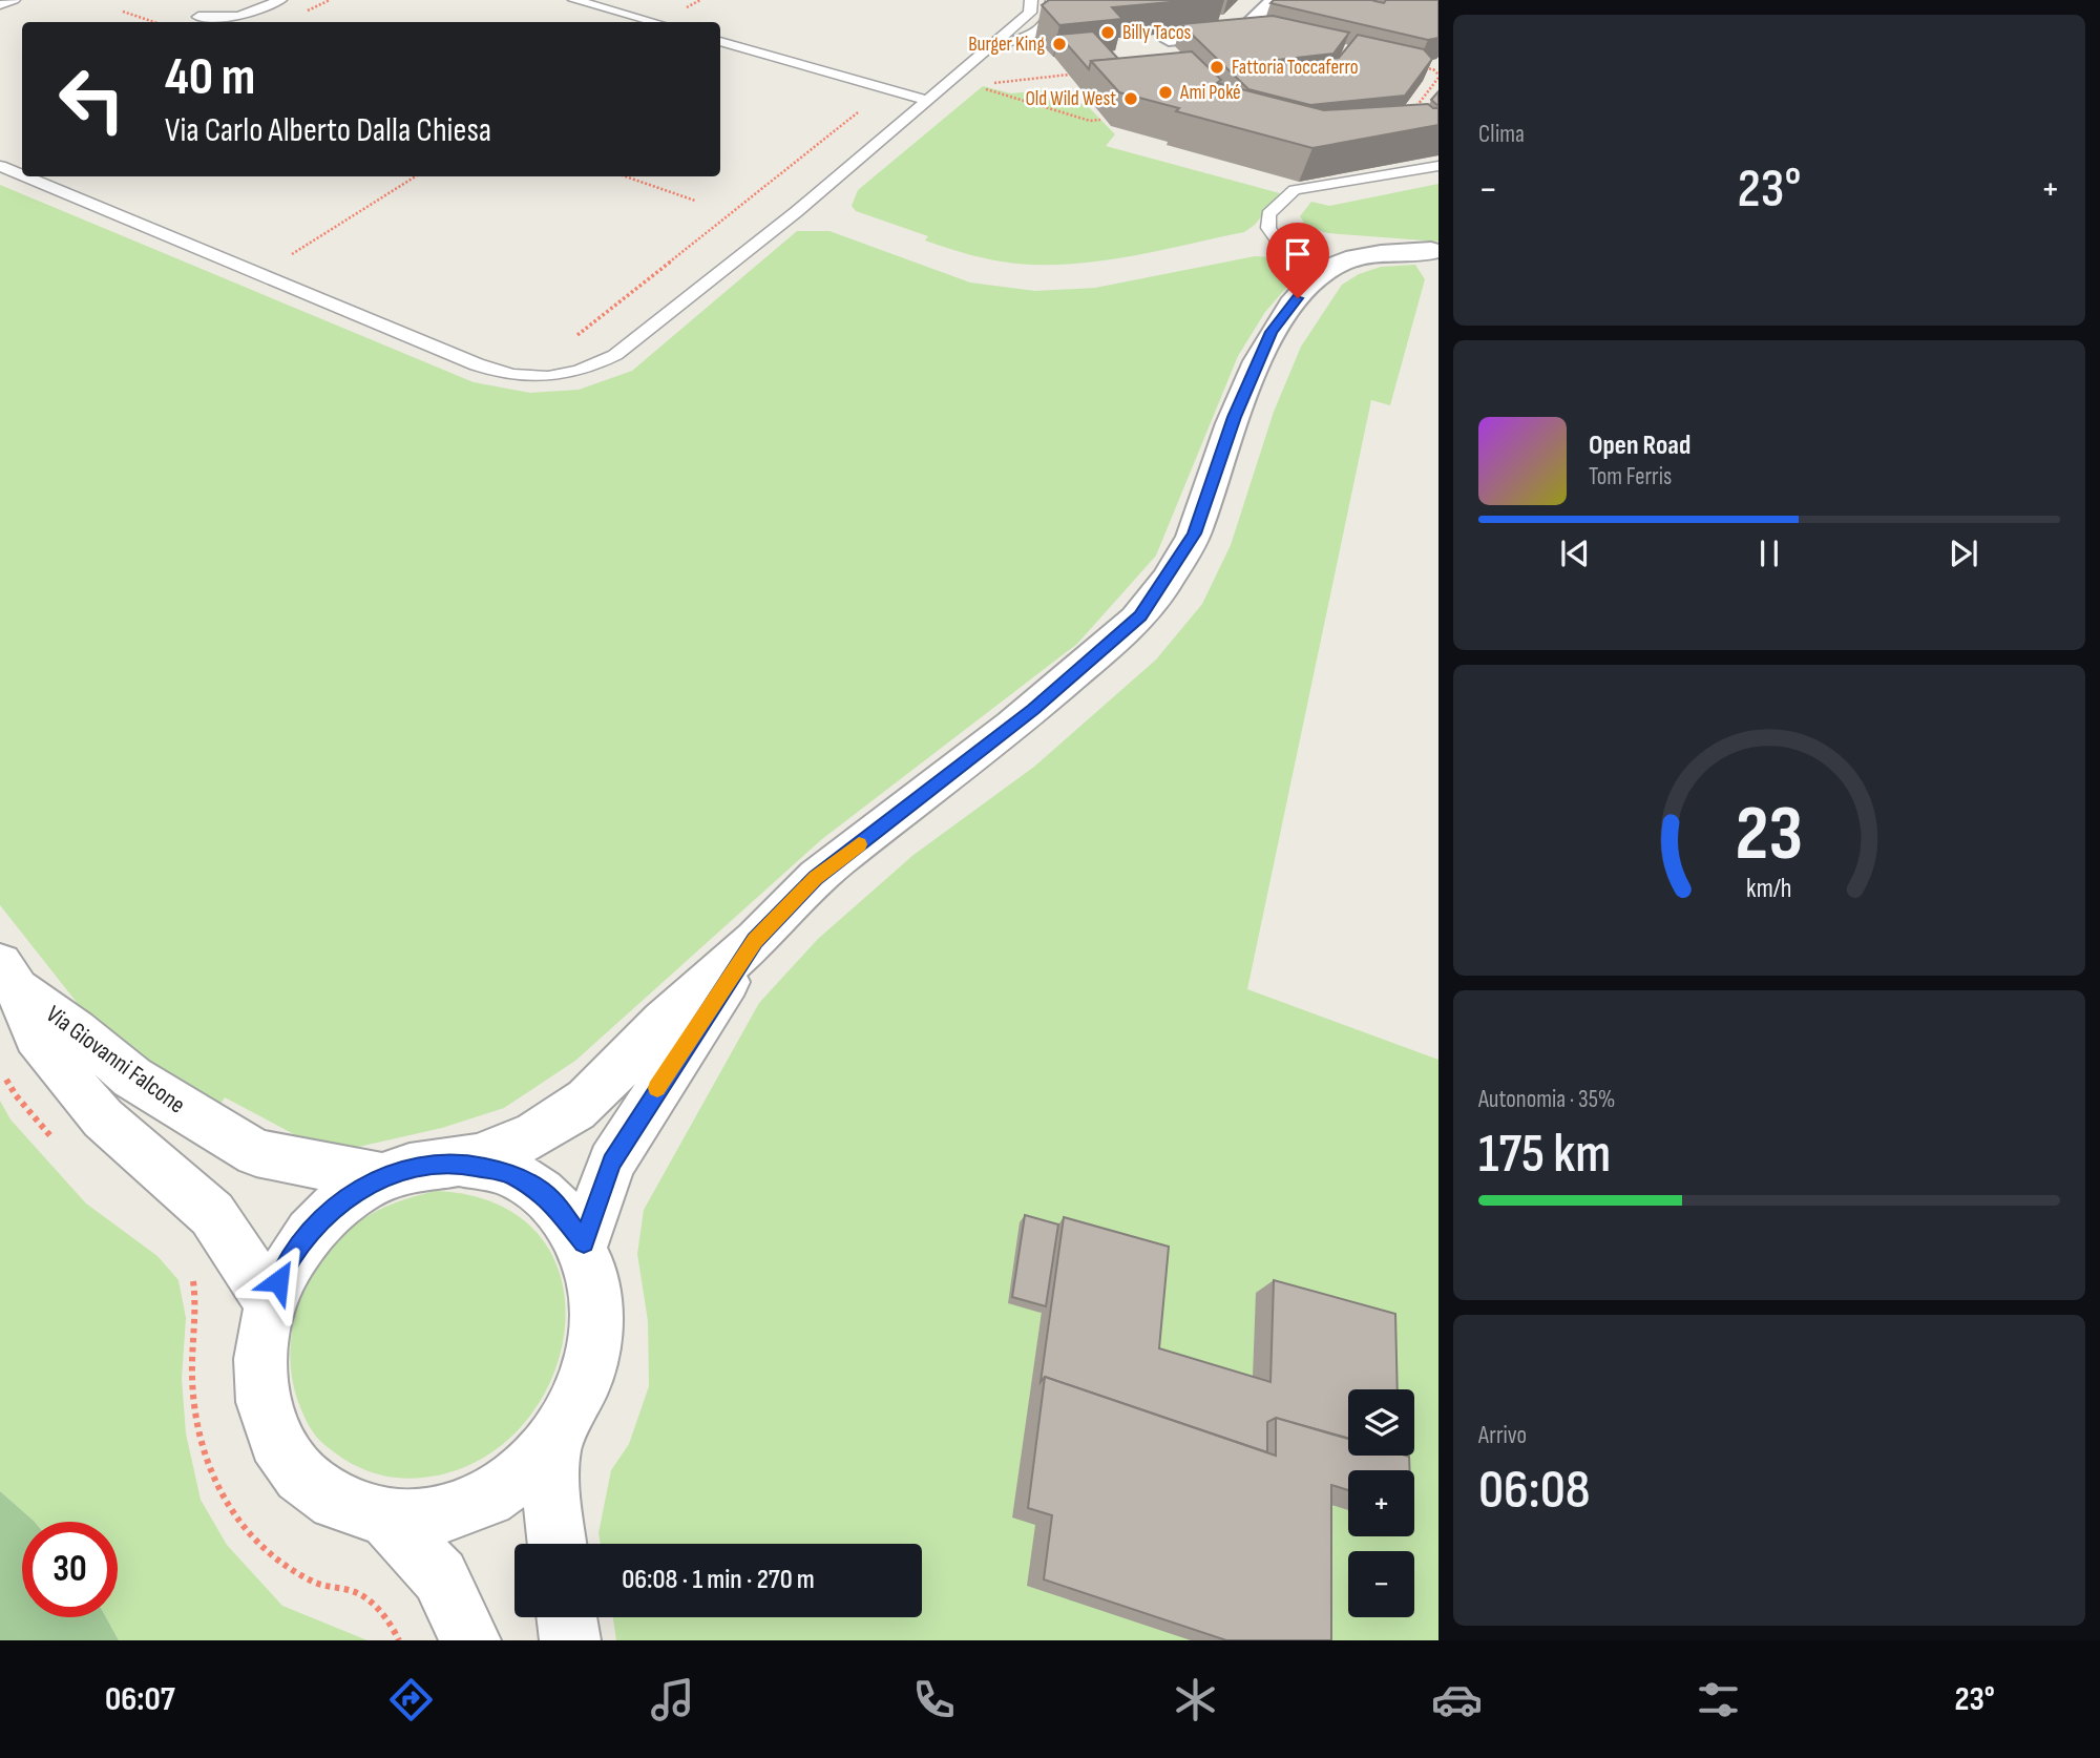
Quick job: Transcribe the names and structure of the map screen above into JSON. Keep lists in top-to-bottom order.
{
  "streets": {
    "street": ["Via Giovanni Falcone"]
  },
  "places": [
    "Billy Tacos",
    "Burger King",
    "Fattoria Toccaferro",
    "Ami Poké",
    "Old Wild West"
  ],
  "page": {
    "tile": [
      "Clima",
      ["Autonomia · 35%", "175 km"],
      ["Arrivo", "06:08"]
    ],
    "turn": ["40 m", "Via Carlo Alberto Dalla Chiesa"],
    "heat": ["−", "23°", "+"],
    "song": ["Open Road", "Tom Ferris"],
    "map_buttons": ["+", "−"],
    "limit": "30",
    "trip": "06:08 · 1 min · 270 m",
    "tabs": ["06:07", "23°"],
    "gauge": ["23", "km/h"]
  }
}
